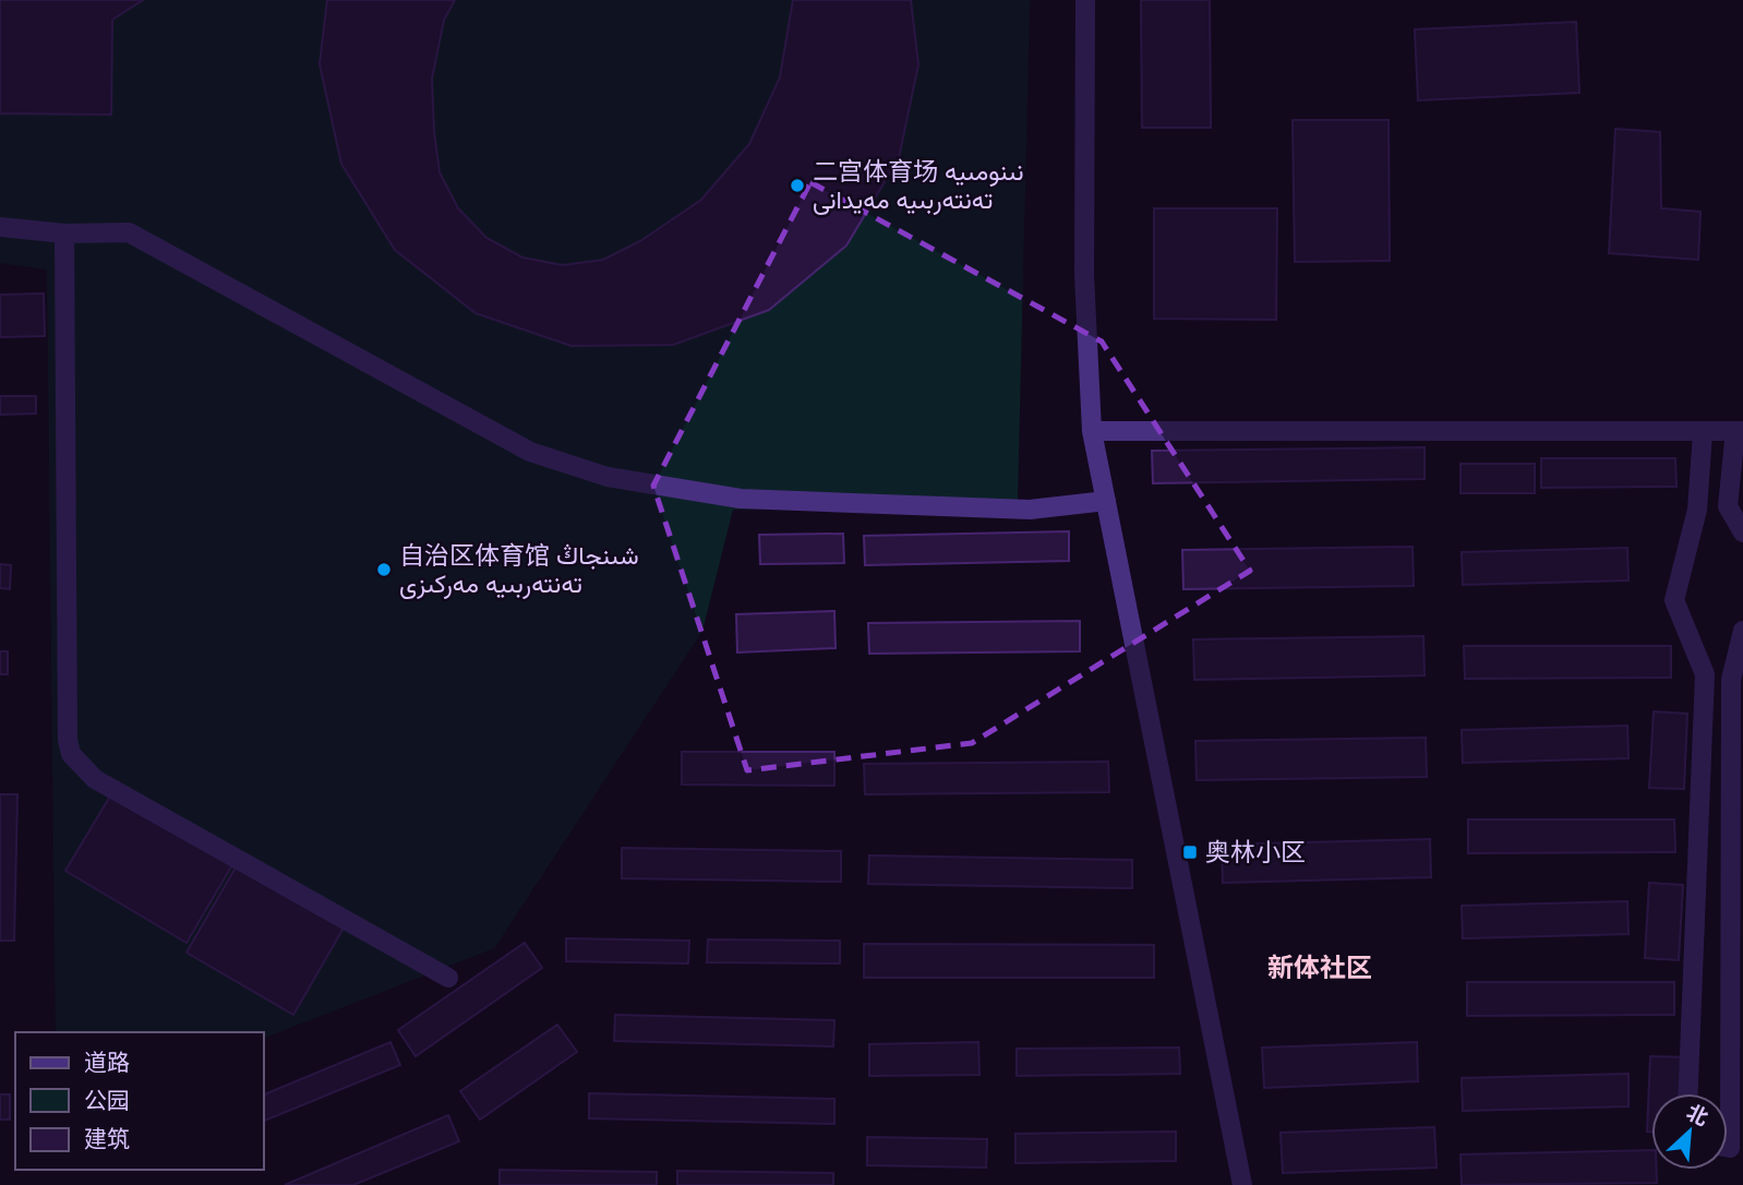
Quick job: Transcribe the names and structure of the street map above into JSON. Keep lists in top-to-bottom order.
{
  "districts": ["新体社区"],
  "places": {
    "other": ["二宫体育场 نىنومىيە تەنتەربىيە مەيدانى", "自治区体育馆 شىنجاڭ تەنتەربىيە مەركىزى"],
    "transit": ["奥林小区"]
  },
  "legend": ["道路", "公园", "建筑"],
  "north": "top right"
}
